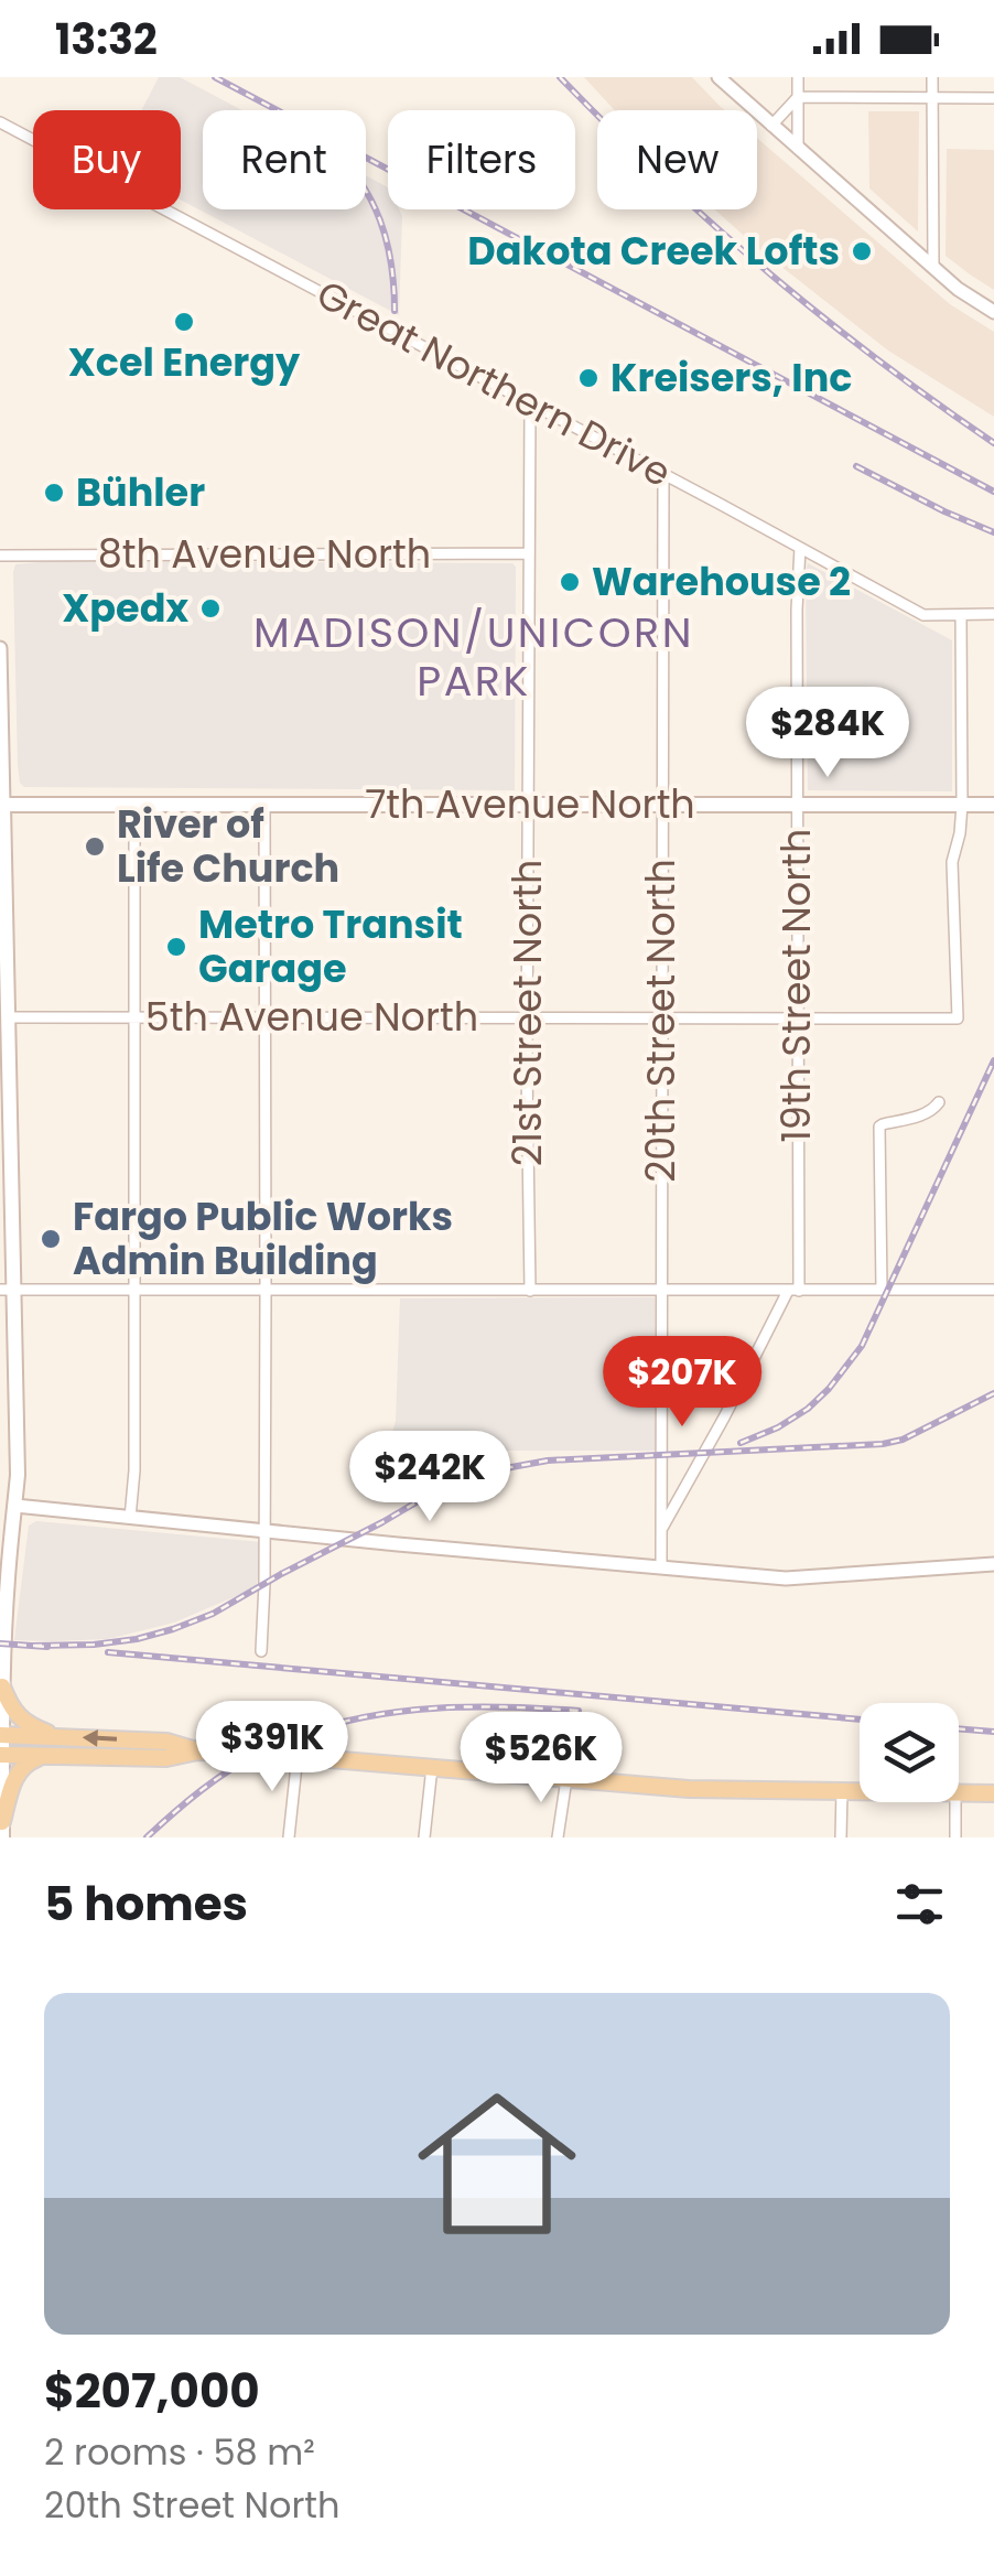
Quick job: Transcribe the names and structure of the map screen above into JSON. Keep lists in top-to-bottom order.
{
  "streets": {
    "main road": ["7th Avenue North"],
    "street": [
      "Great Northern Drive",
      "8th Avenue North",
      "19th Street North",
      "21st Street North",
      "5th Avenue North",
      "20th Street North"
    ]
  },
  "crossings": [
    ["Great Northern Drive", "19th Street North"],
    ["Great Northern Drive", "21st Street North"],
    ["Great Northern Drive", "20th Street North"],
    ["8th Avenue North", "21st Street North"],
    ["7th Avenue North", "19th Street North"],
    ["7th Avenue North", "21st Street North"],
    ["7th Avenue North", "5th Avenue North"],
    ["7th Avenue North", "20th Street North"],
    ["19th Street North", "5th Avenue North"],
    ["19th Street North", "20th Street North"],
    ["21st Street North", "5th Avenue North"],
    ["5th Avenue North", "20th Street North"]
  ],
  "districts": ["MADISON/UNICORN PARK"],
  "places": [
    "Dakota Creek Lofts",
    "Xcel Energy",
    "Kreisers, Inc",
    "Bühler",
    "Warehouse 2",
    "Xpedx",
    "River of Life Church",
    "Metro Transit Garage",
    "Fargo Public Works Admin Building"
  ],
  "page": {
    "status": "13:32",
    "chip": [
      "Buy",
      "Rent",
      "Filters",
      "New"
    ],
    "price": [
      "$284K",
      "$207K",
      "$242K",
      "$391K",
      "$526K"
    ],
    "heading": "5 homes",
    "list": [
      {
        "name": "$207,000",
        "note": "2 rooms · 58 m² · 20th Street North"
      }
    ]
  }
}
